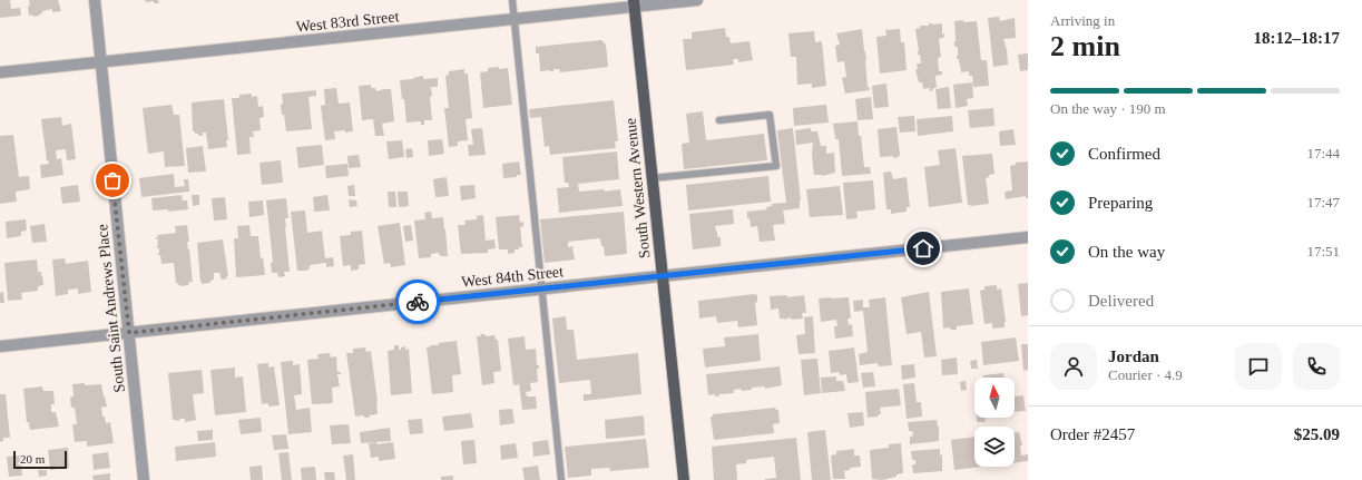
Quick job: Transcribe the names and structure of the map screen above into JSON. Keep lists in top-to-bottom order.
{
  "streets": {
    "main road": ["South Western Avenue"],
    "street": ["West 83rd Street", "West 84th Street", "South Saint Andrews Place"]
  },
  "crossings": [
    ["West 83rd Street", "South Western Avenue"],
    ["West 83rd Street", "South Saint Andrews Place"],
    ["South Western Avenue", "West 84th Street"],
    ["West 84th Street", "South Saint Andrews Place"]
  ],
  "scale_bar": "20 m",
  "north": "top",
  "page": {
    "heading": ["2 min", "Arriving in", "18:12–18:17"],
    "panel": [
      "Jordan",
      "Courier · 4.9",
      "Order #2457",
      "$25.09"
    ],
    "bar": "On the way · 190 m",
    "list": [
      ["Confirmed", "17:44"],
      ["Preparing", "17:47"],
      ["On the way", "17:51"],
      "Delivered"
    ],
    "scale": "20 m"
  }
}
